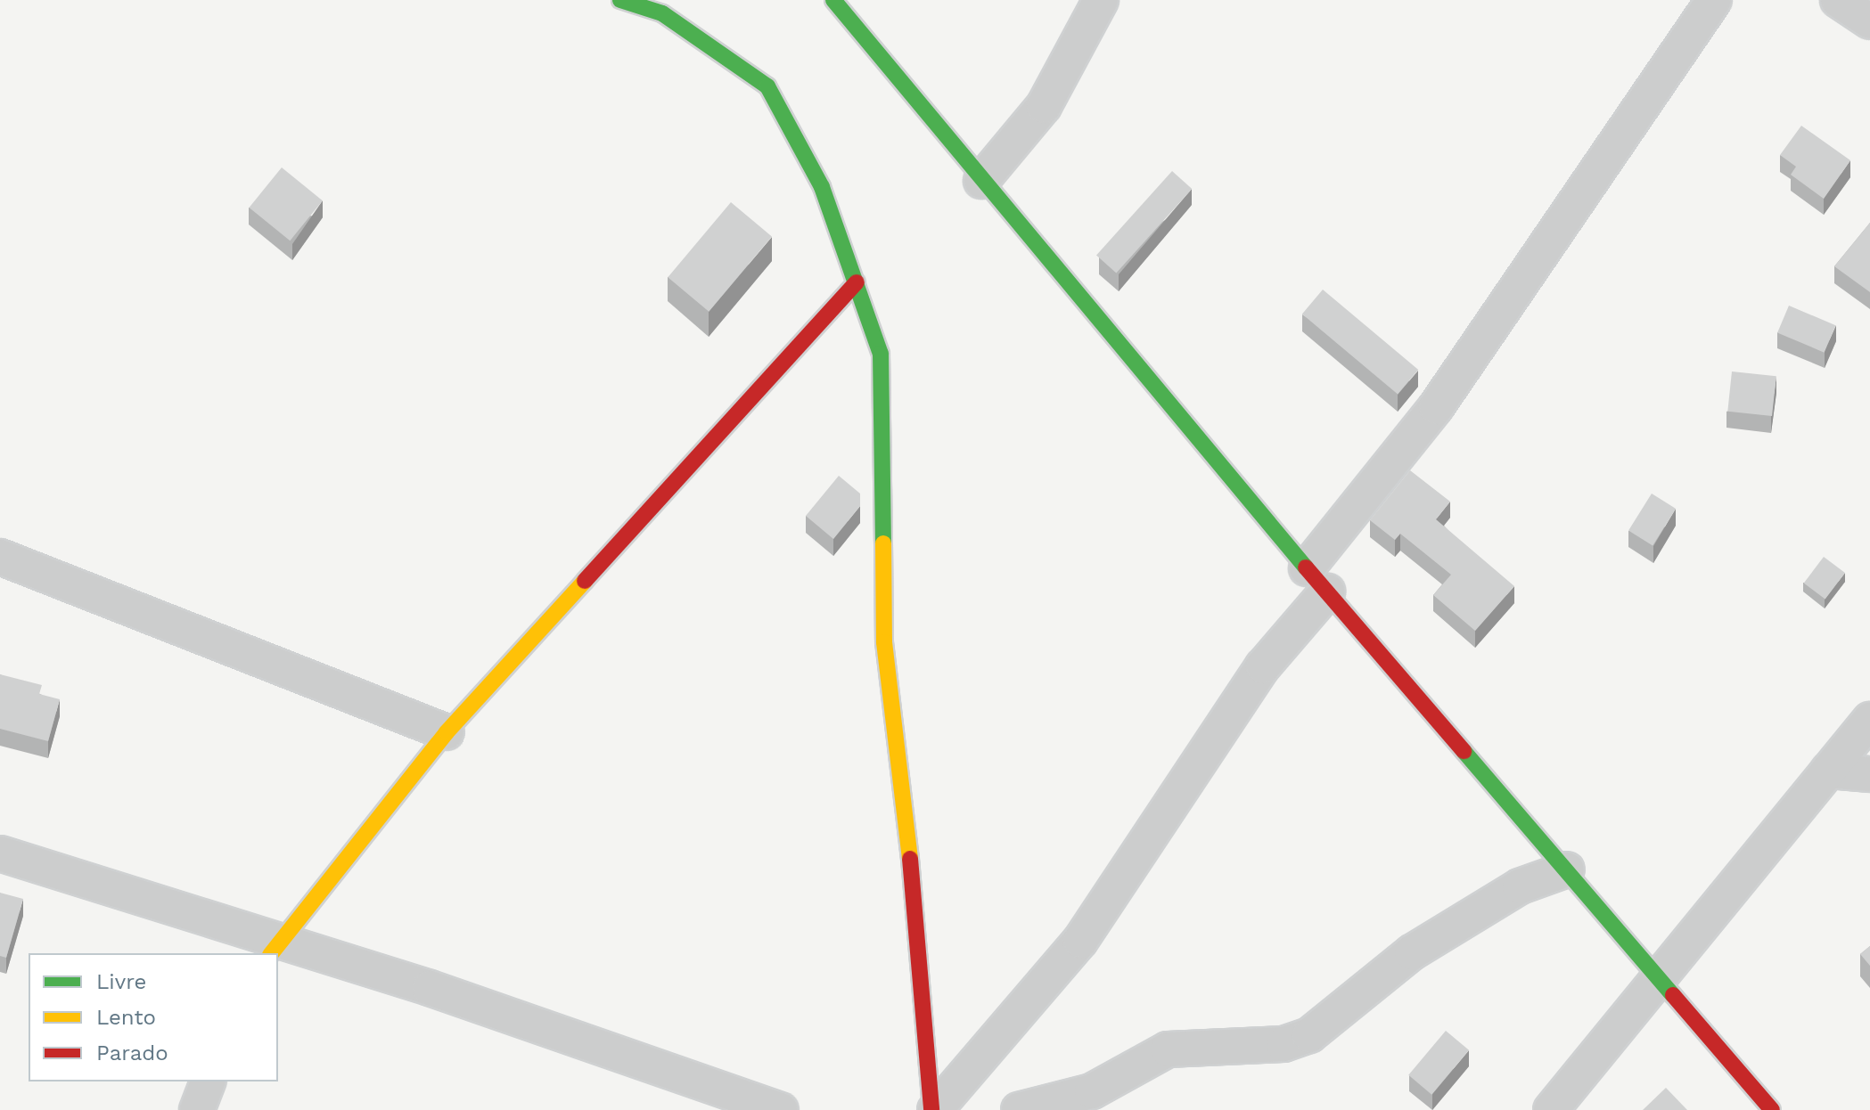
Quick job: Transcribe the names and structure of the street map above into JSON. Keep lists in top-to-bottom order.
{
  "legend": ["Livre", "Lento", "Parado"]
}
